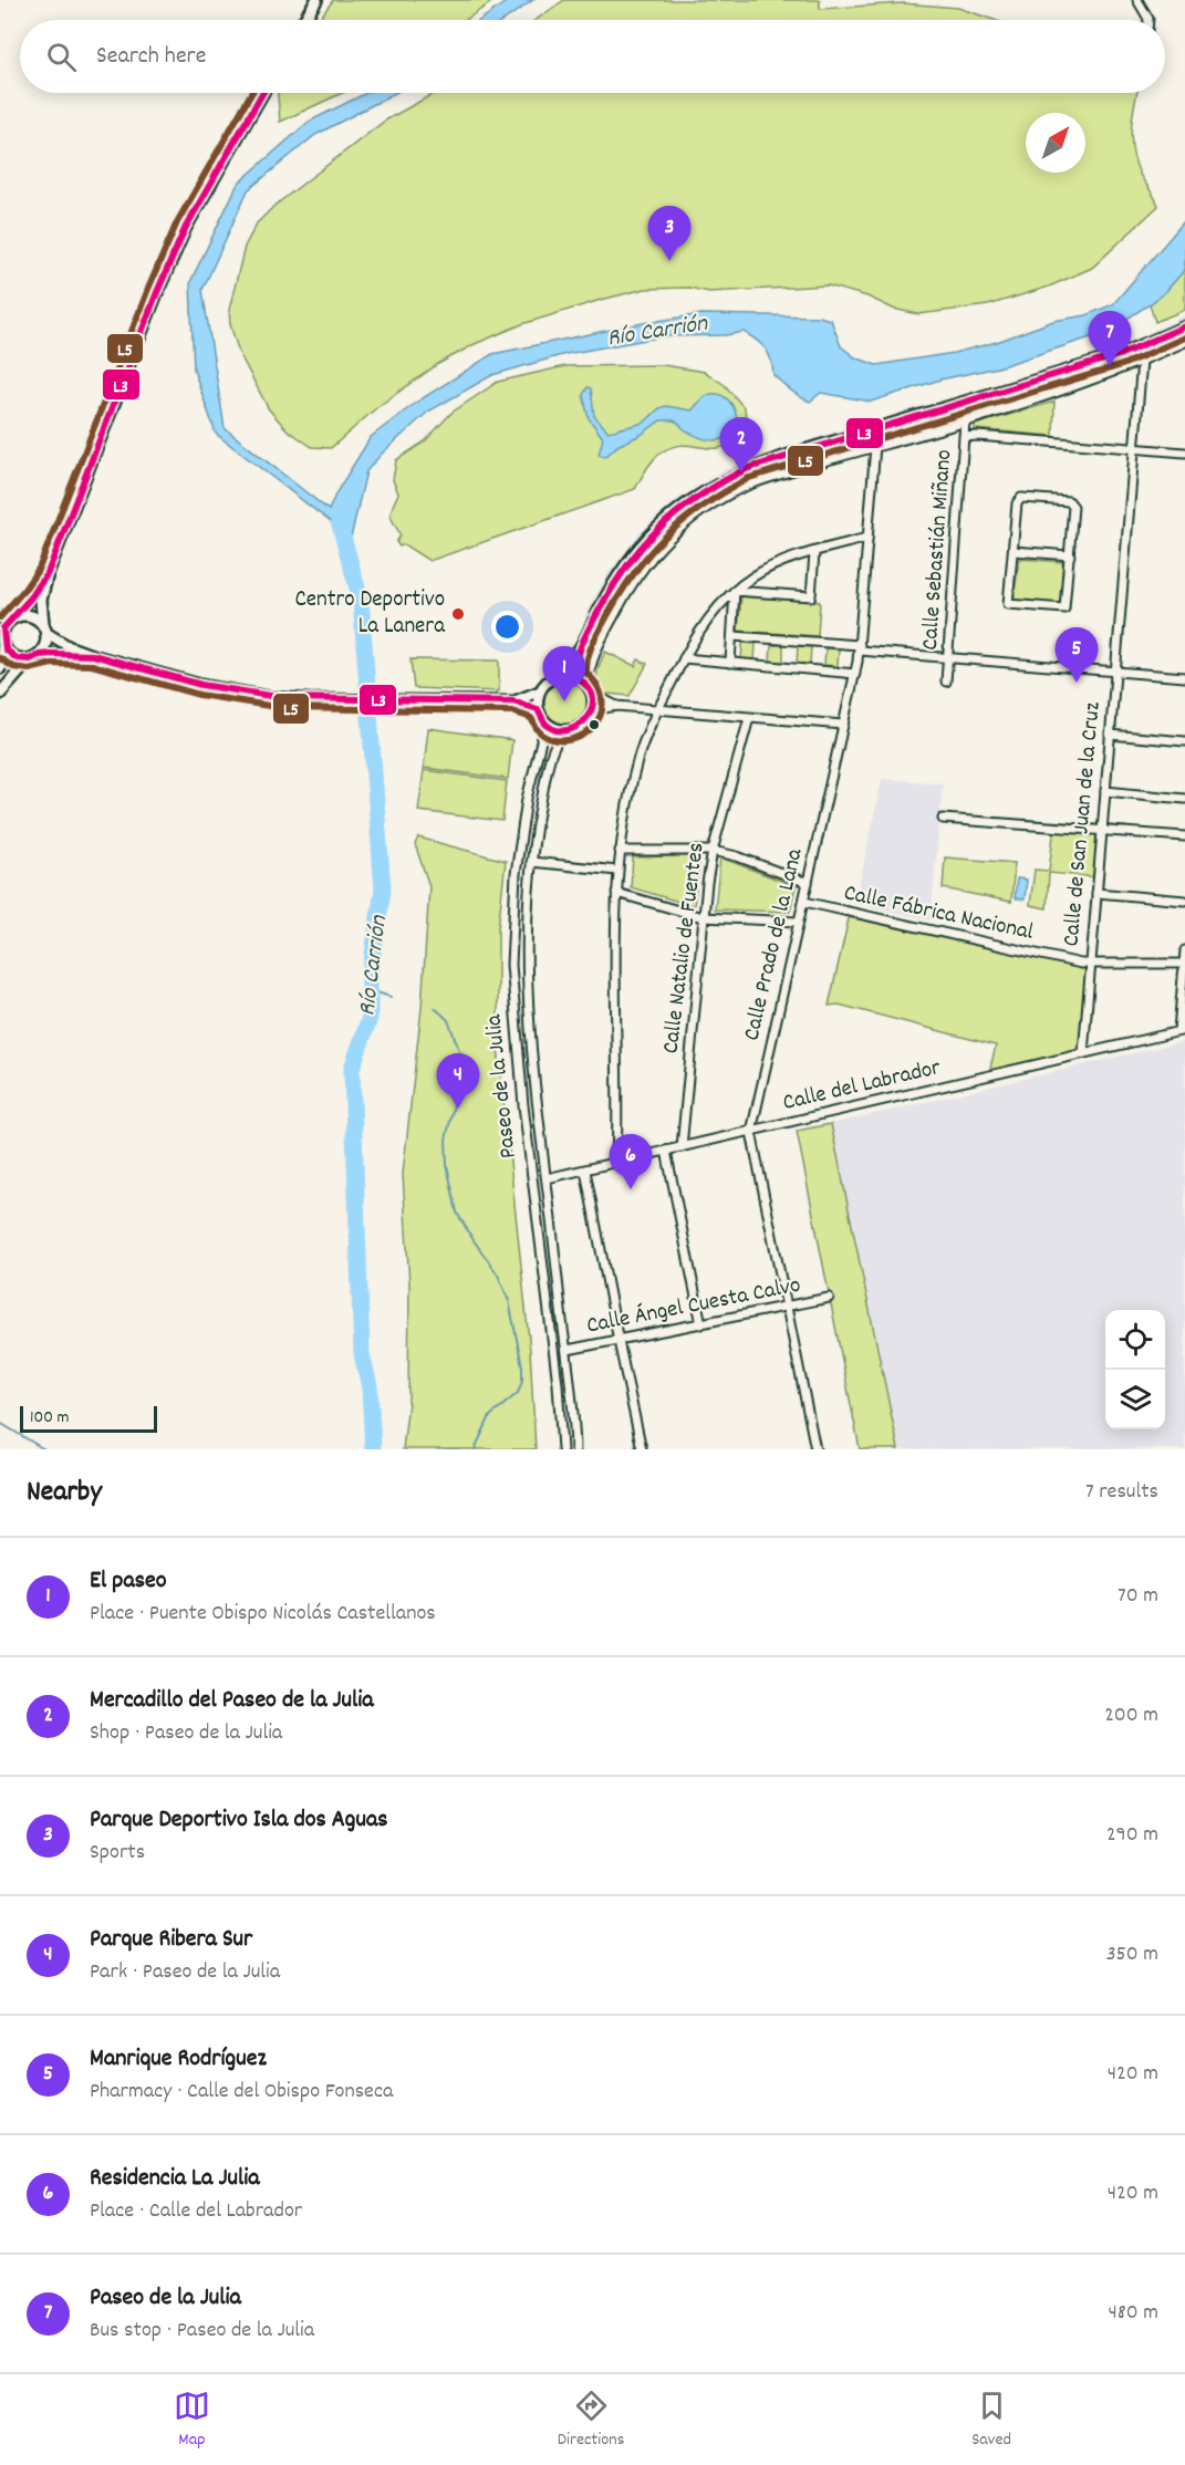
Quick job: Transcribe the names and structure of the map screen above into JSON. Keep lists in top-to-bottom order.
{
  "streets": {
    "street": [
      "Calle Sebastián Miñano",
      "Calle de San Juan de la Cruz",
      "Calle Fábrica Nacional",
      "Calle Prado de la Lana",
      "Calle Natalio de Fuentes",
      "Paseo de la Julia",
      "Calle del Labrador",
      "Calle Ángel Cuesta Calvo"
    ]
  },
  "crossings": [
    ["Calle de San Juan de la Cruz", "Calle Fábrica Nacional"],
    ["Calle de San Juan de la Cruz", "Calle del Labrador"],
    ["Calle Fábrica Nacional", "Calle Prado de la Lana"],
    ["Calle Prado de la Lana", "Calle del Labrador"],
    ["Calle Prado de la Lana", "Calle Ángel Cuesta Calvo"],
    ["Calle Natalio de Fuentes", "Calle del Labrador"],
    ["Paseo de la Julia", "Calle del Labrador"],
    ["Paseo de la Julia", "Calle Ángel Cuesta Calvo"]
  ],
  "water": ["Río Carrión"],
  "places": ["Centro Deportivo La Lanera"],
  "lines": ["transit line L3", "transit line L5"],
  "scale_bar": "100 m",
  "north": "top right",
  "page": {
    "search": "Search here",
    "pins": [
      "3",
      "7",
      "2",
      "5",
      "1",
      "4",
      "6"
    ],
    "scale": "100 m",
    "heading": ["Nearby", "7 results"],
    "list": [
      {
        "mark": "1",
        "name": "El paseo",
        "note": "Place · Puente Obispo Nicolás Castellanos",
        "value": "70 m"
      },
      {
        "mark": "2",
        "name": "Mercadillo del Paseo de la Julia",
        "note": "Shop · Paseo de la Julia",
        "value": "200 m"
      },
      {
        "mark": "3",
        "name": "Parque Deportivo Isla dos Aguas",
        "note": "Sports",
        "value": "290 m"
      },
      {
        "mark": "4",
        "name": "Parque Ribera Sur",
        "note": "Park · Paseo de la Julia",
        "value": "350 m"
      },
      {
        "mark": "5",
        "name": "Manrique Rodríguez",
        "note": "Pharmacy · Calle del Obispo Fonseca",
        "value": "420 m"
      },
      {
        "mark": "6",
        "name": "Residencia La Julia",
        "note": "Place · Calle del Labrador",
        "value": "420 m"
      },
      {
        "mark": "7",
        "name": "Paseo de la Julia",
        "note": "Bus stop · Paseo de la Julia",
        "value": "480 m"
      }
    ],
    "nav": ["Map", "Directions", "Saved"]
  }
}
